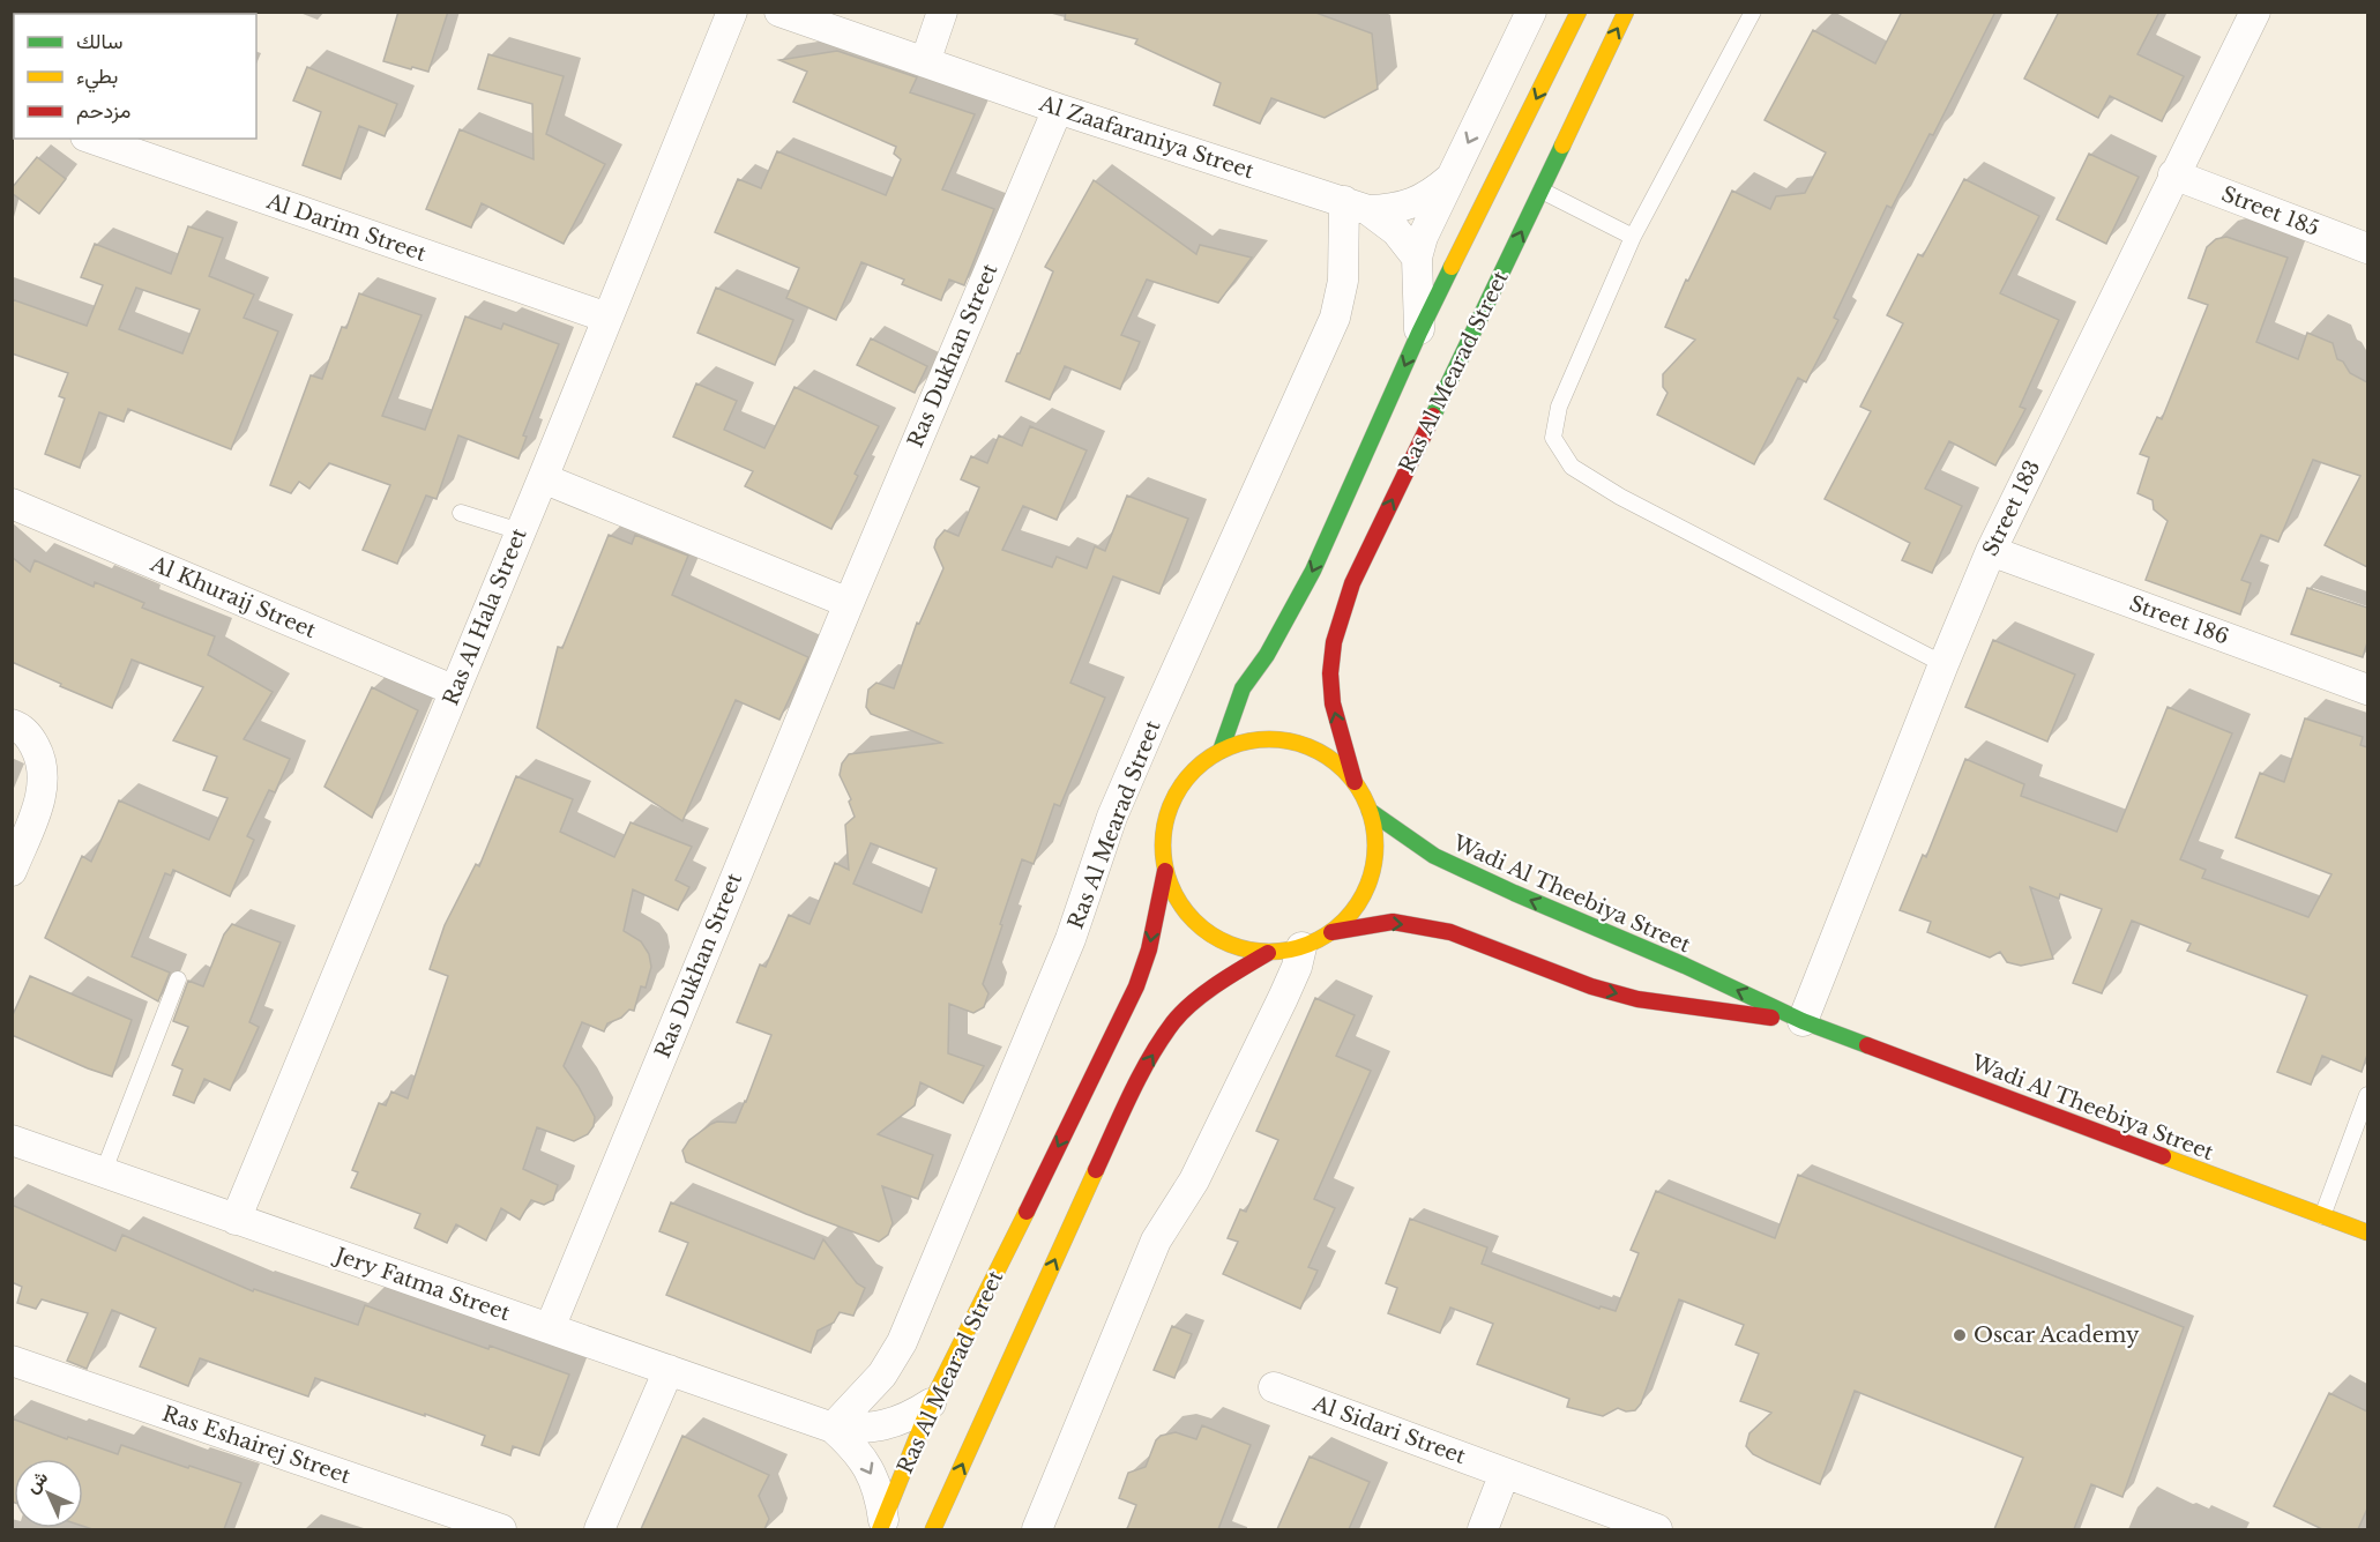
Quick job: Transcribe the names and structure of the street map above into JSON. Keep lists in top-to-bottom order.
{
  "streets": {
    "street": [
      "Al Zaafaraniya Street",
      "Street 185",
      "Al Darim Street",
      "Ras Dukhan Street",
      "Ras Al Mearad Street",
      "Street 183",
      "Al Khuraij Street",
      "Ras Al Hala Street",
      "Street 186",
      "Wadi Al Theebiya Street",
      "Jery Fatma Street",
      "Al Sidari Street",
      "Ras Eshairej Street"
    ]
  },
  "crossings": [
    ["Al Zaafaraniya Street", "Ras Dukhan Street"],
    ["Al Zaafaraniya Street", "Ras Al Mearad Street"],
    ["Street 185", "Street 183"],
    ["Al Darim Street", "Ras Al Hala Street"],
    ["Ras Dukhan Street", "Jery Fatma Street"],
    ["Ras Al Mearad Street", "Wadi Al Theebiya Street"],
    ["Ras Al Mearad Street", "Jery Fatma Street"],
    ["Street 183", "Street 186"],
    ["Street 183", "Wadi Al Theebiya Street"],
    ["Al Khuraij Street", "Ras Al Hala Street"],
    ["Ras Al Hala Street", "Jery Fatma Street"]
  ],
  "places": ["Oscar Academy"],
  "legend": ["سالك", "بطيء", "مزدحم"],
  "north": "top left"
}
